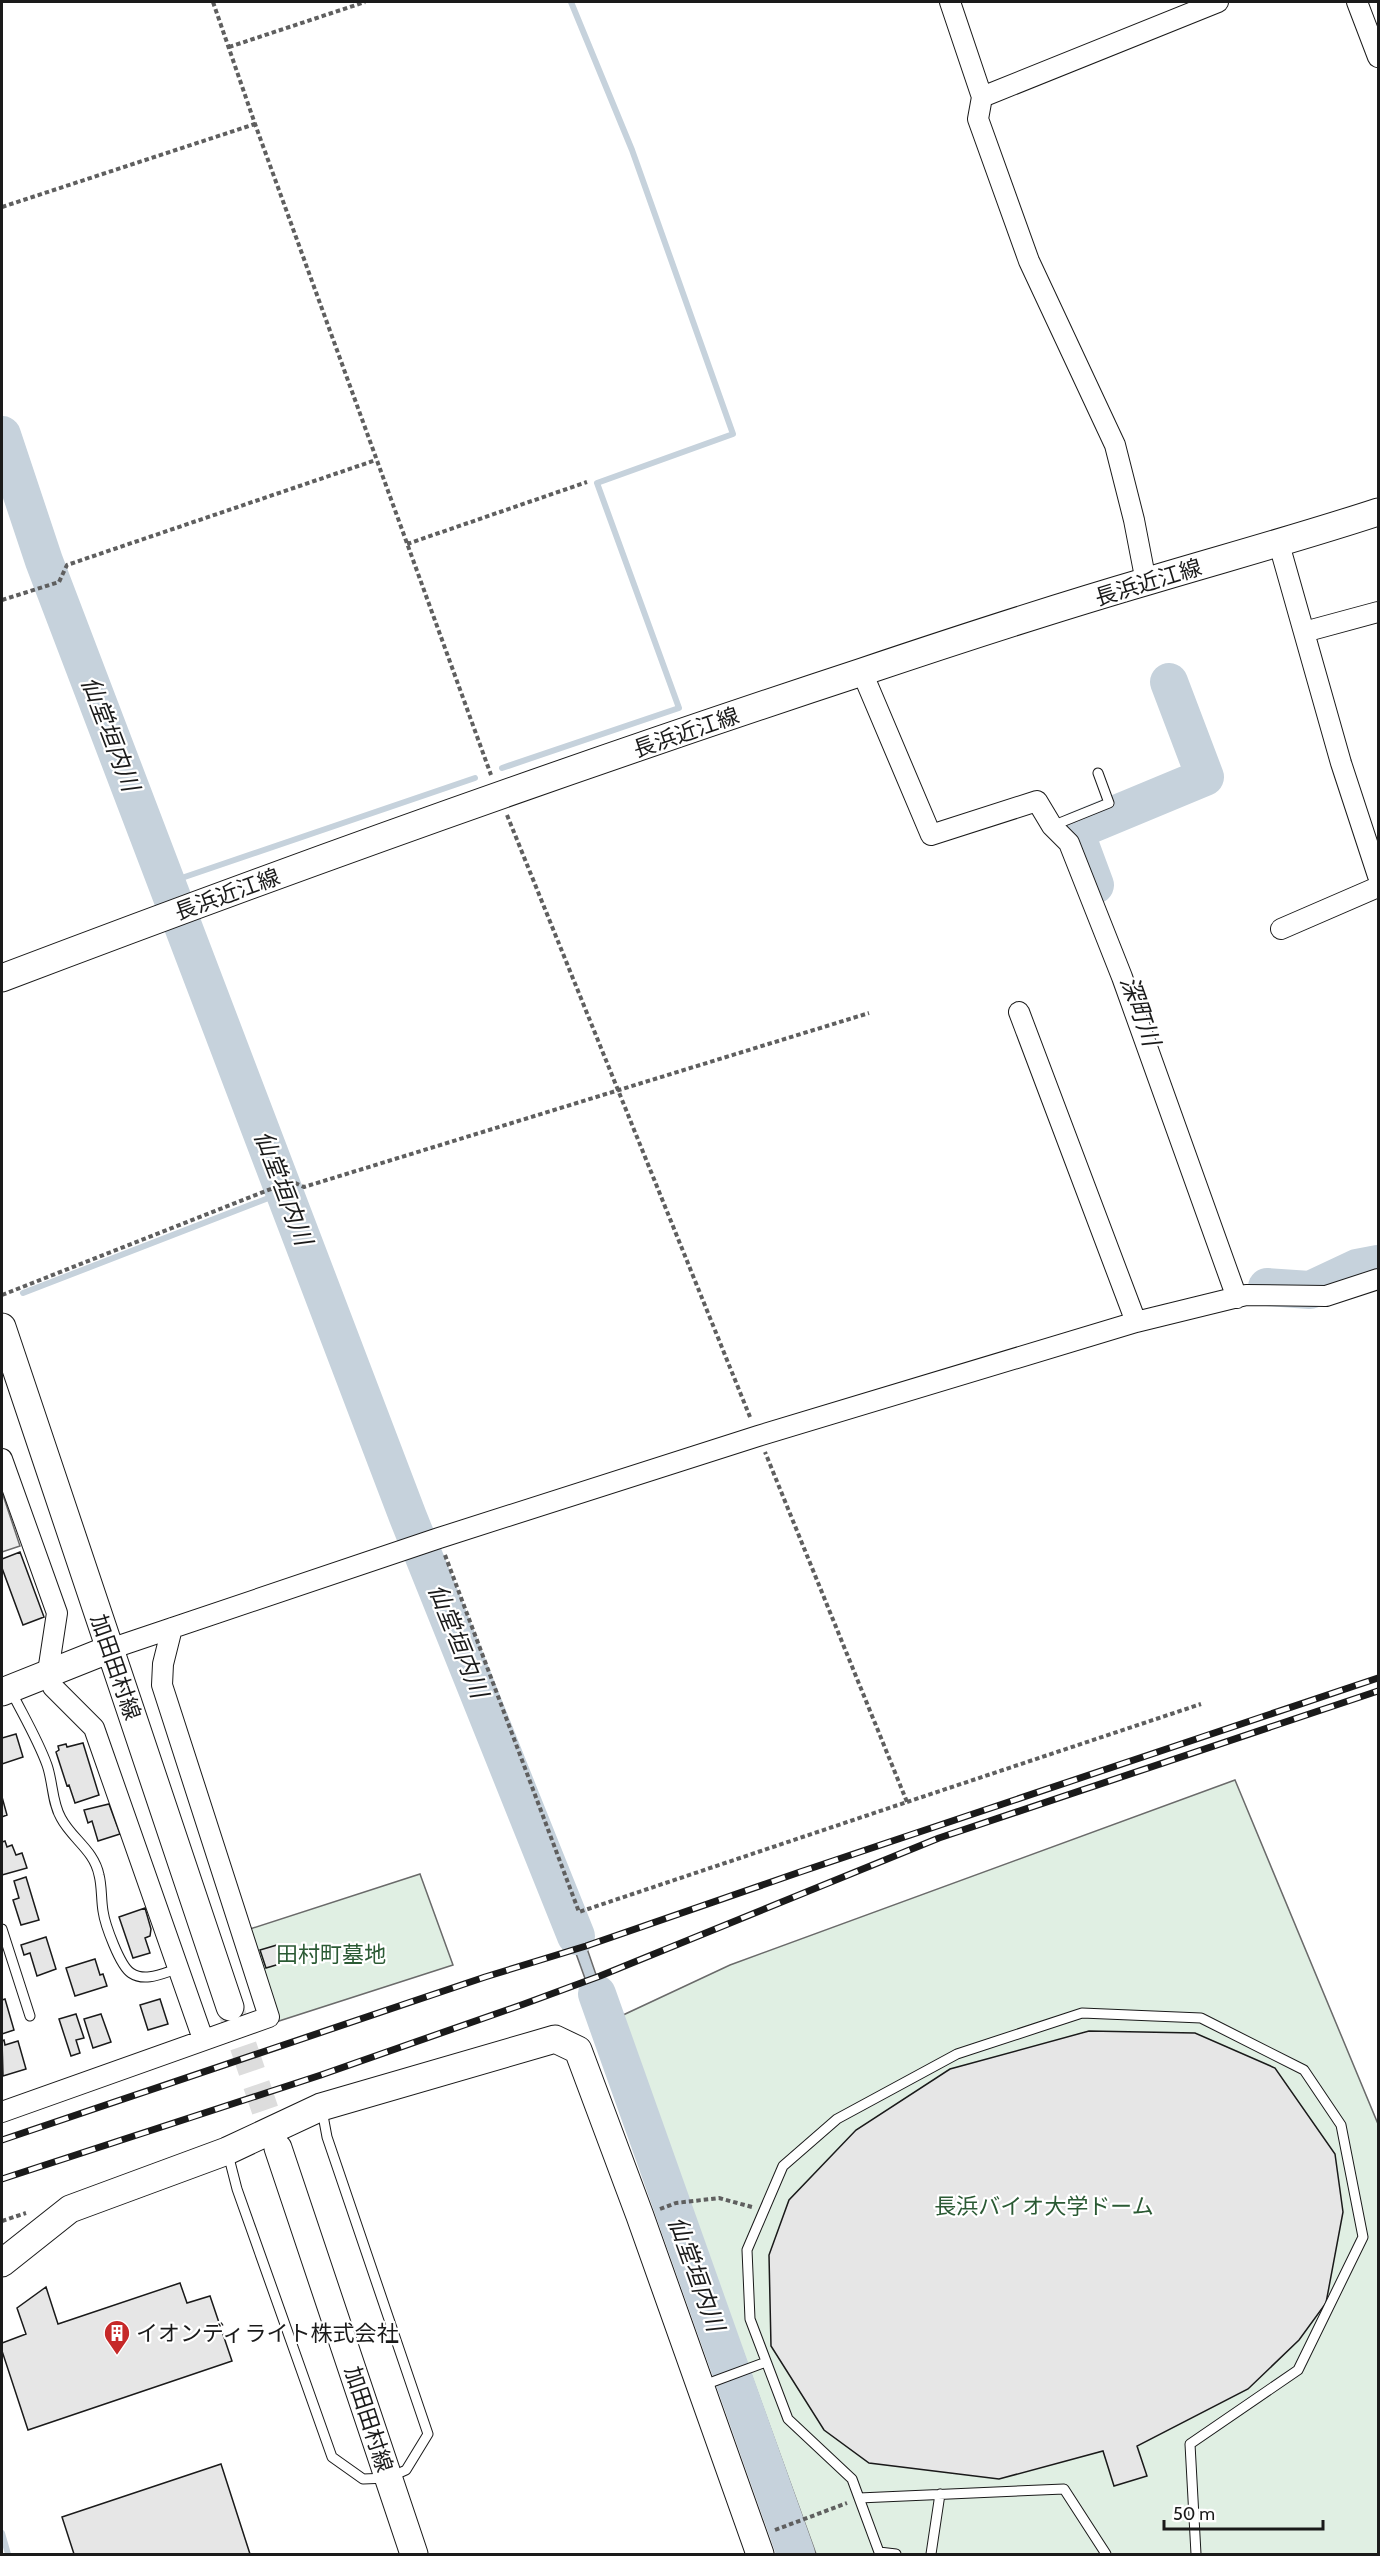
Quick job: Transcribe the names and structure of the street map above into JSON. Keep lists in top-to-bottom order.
{
  "streets": {
    "main road": ["長浜近江線", "加田田村線"]
  },
  "water": ["仙堂垣内川", "深町川"],
  "parks": ["田村町墓地", "長浜バイオ大学ドーム"],
  "places": {
    "building": ["イオンディライト株式会社"]
  },
  "scale_bar": "50 m"
}
